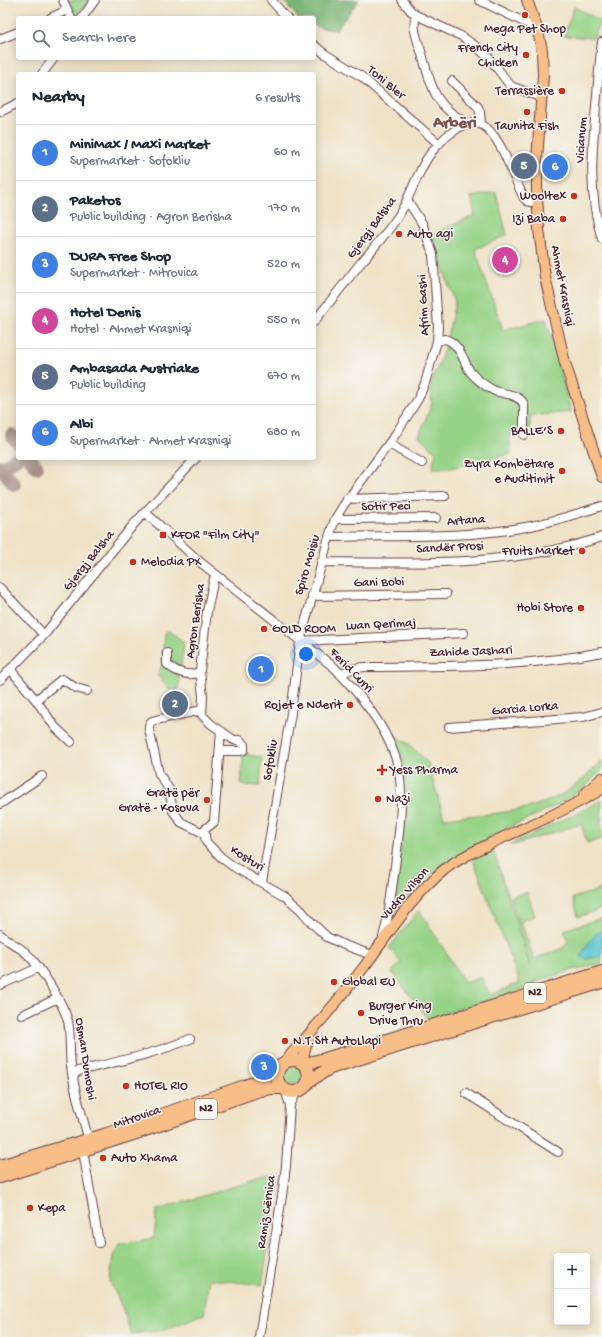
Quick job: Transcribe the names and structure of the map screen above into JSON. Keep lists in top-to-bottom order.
{
  "streets": {
    "highway": ["N2", "Mitrovica"],
    "main road": ["Ahmet Krasniqi", "Vudro Vilson"],
    "street": [
      "Toni Bler",
      "Vicianum",
      "Gjergj Balsha",
      "Afrim Gashi",
      "Sotir Peci",
      "Artana",
      "Sandër Prosi",
      "Spiro Moisiu",
      "Gani Bobi",
      "Agron Berisha",
      "Luan Qerimaj",
      "Zahide Jashari",
      "Ferid Curri",
      "Garcia Lorka",
      "Sofokliu",
      "Kosturi",
      "Osman Dumoshi",
      "Ramiz Cërnica"
    ]
  },
  "crossings": [
    ["Toni Bler", "Gjergj Balsha"],
    ["Gjergj Balsha", "Afrim Gashi"],
    ["Gjergj Balsha", "Ferid Curri"],
    ["Afrim Gashi", "Spiro Moisiu"],
    ["Sotir Peci", "Spiro Moisiu"],
    ["Artana", "Spiro Moisiu"],
    ["Sandër Prosi", "Spiro Moisiu"],
    ["Spiro Moisiu", "Gani Bobi"],
    ["Spiro Moisiu", "Luan Qerimaj"],
    ["Spiro Moisiu", "Ferid Curri"],
    ["Spiro Moisiu", "Sofokliu"],
    ["Agron Berisha", "Ferid Curri"],
    ["Luan Qerimaj", "Ferid Curri"],
    ["Luan Qerimaj", "Sofokliu"],
    ["Zahide Jashari", "Ferid Curri"],
    ["Ferid Curri", "Sofokliu"],
    ["Ferid Curri", "Vudro Vilson"],
    ["Sofokliu", "Kosturi"],
    ["Kosturi", "Vudro Vilson"],
    ["N2", "Mitrovica"],
    ["N2", "Ramiz Cërnica"],
    ["Osman Dumoshi", "Mitrovica"],
    ["Mitrovica", "Ramiz Cërnica"]
  ],
  "districts": ["Arbëri"],
  "places": {
    "other": [
      "Mega Pet Shop",
      "French City Chicken",
      "Terrassière",
      "Taunita Fish",
      "Wooltex",
      "Izi Baba",
      "Auto agi",
      "BALLE’S",
      "Zyra Kombëtare e Auditimit",
      "Fruits Market",
      "Melodia PX",
      "Hobi Store",
      "GOLD ROOM",
      "Rojet e Nderit",
      "Nazi",
      "Gratë për Gratë - Kosova",
      "Global EU",
      "Burger King Drive Thru",
      "N.T.SH AutoLlapi",
      "HOTEL RIO",
      "Auto xhama",
      "Kepa"
    ],
    "transit": ["KFOR \"Film City\""],
    "health": ["Yess Pharma"]
  },
  "page": {
    "search": "Search here",
    "heading": ["Nearby", "6 results"],
    "list": [
      {
        "mark": "1",
        "name": "MiniMax / Maxi Market",
        "note": "Supermarket · Sofokliu",
        "value": "60 m"
      },
      {
        "mark": "2",
        "name": "Paketos",
        "note": "Public building · Agron Berisha",
        "value": "170 m"
      },
      {
        "mark": "3",
        "name": "DURA Free Shop",
        "note": "Supermarket · Mitrovica",
        "value": "520 m"
      },
      {
        "mark": "4",
        "name": "Hotel Denis",
        "note": "Hotel · Ahmet Krasniqi",
        "value": "550 m"
      },
      {
        "mark": "5",
        "name": "Ambasada Austriake",
        "note": "Public building",
        "value": "670 m"
      },
      {
        "mark": "6",
        "name": "Albi",
        "note": "Supermarket · Ahmet Krasniqi",
        "value": "680 m"
      }
    ],
    "pins": [
      "5",
      "6",
      "4",
      "1",
      "2",
      "3"
    ],
    "map_buttons": ["+", "−"]
  }
}
